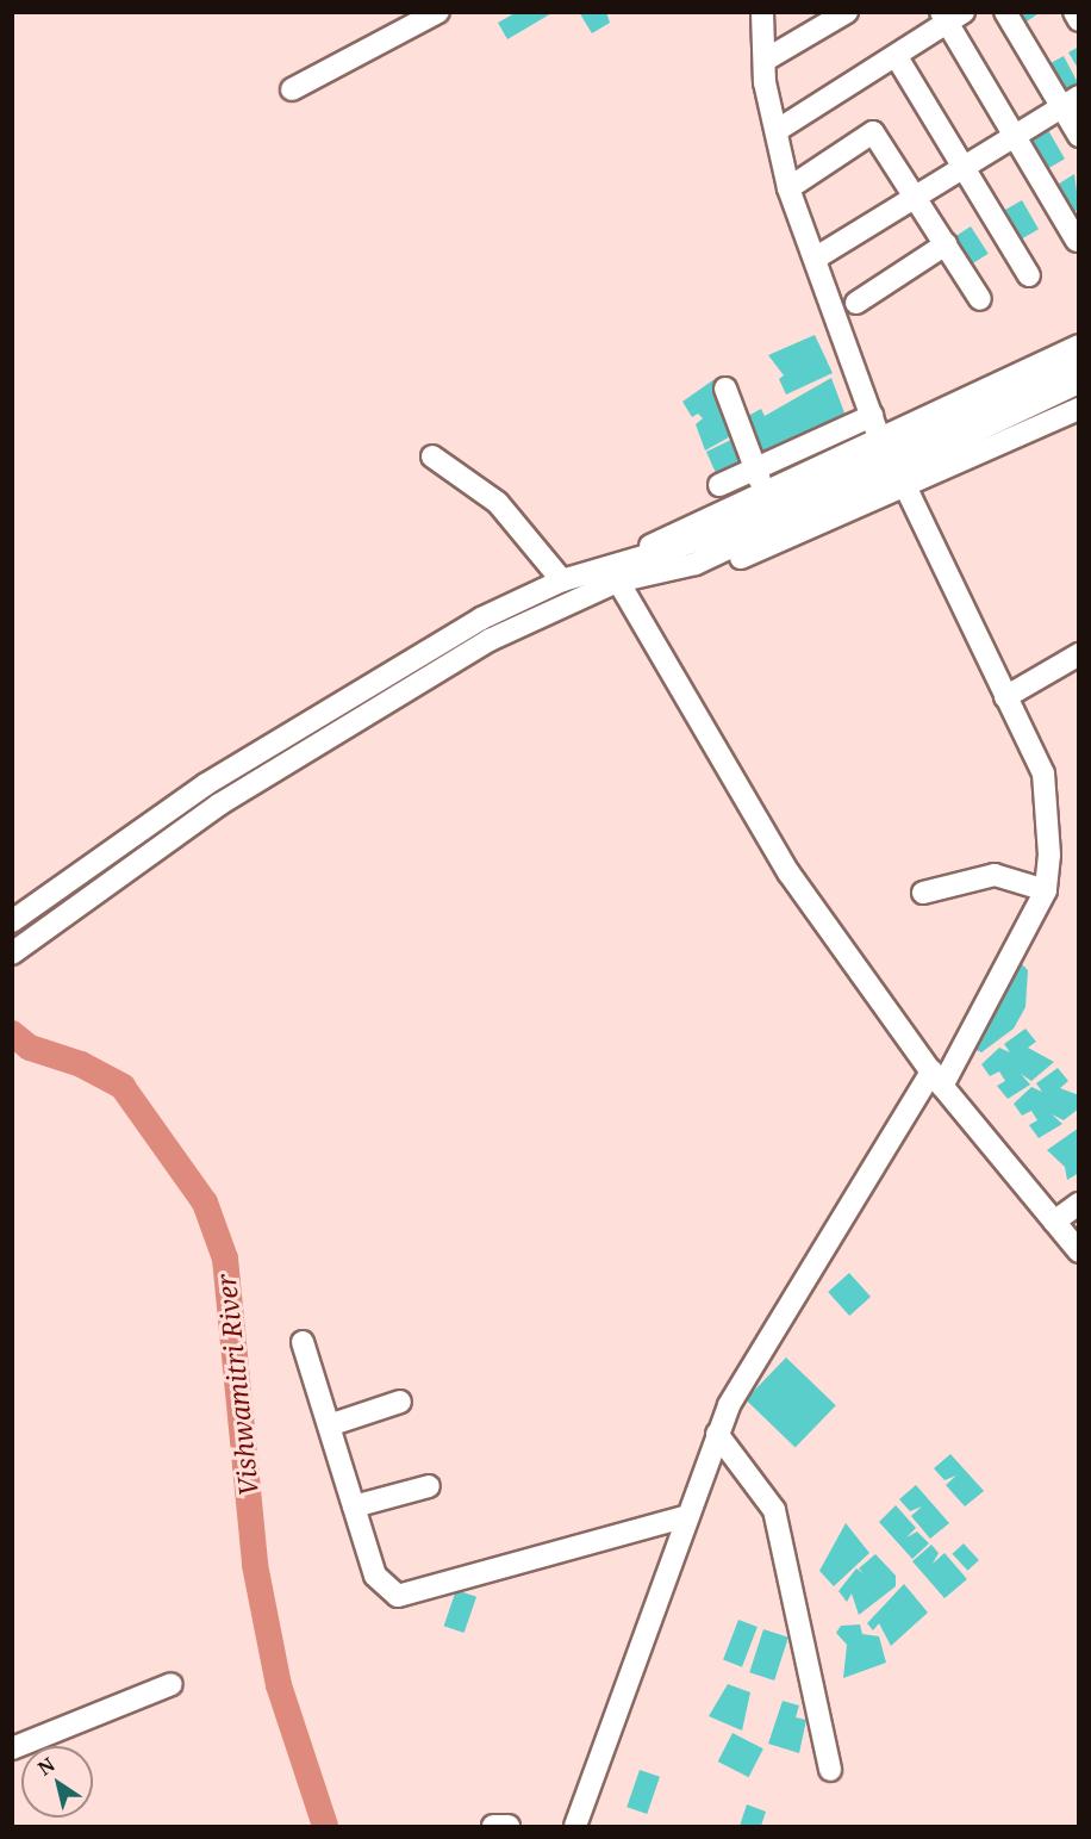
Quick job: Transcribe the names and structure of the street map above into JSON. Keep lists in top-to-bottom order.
{
  "water": ["Vishwamitri River"],
  "north": "top left"
}
